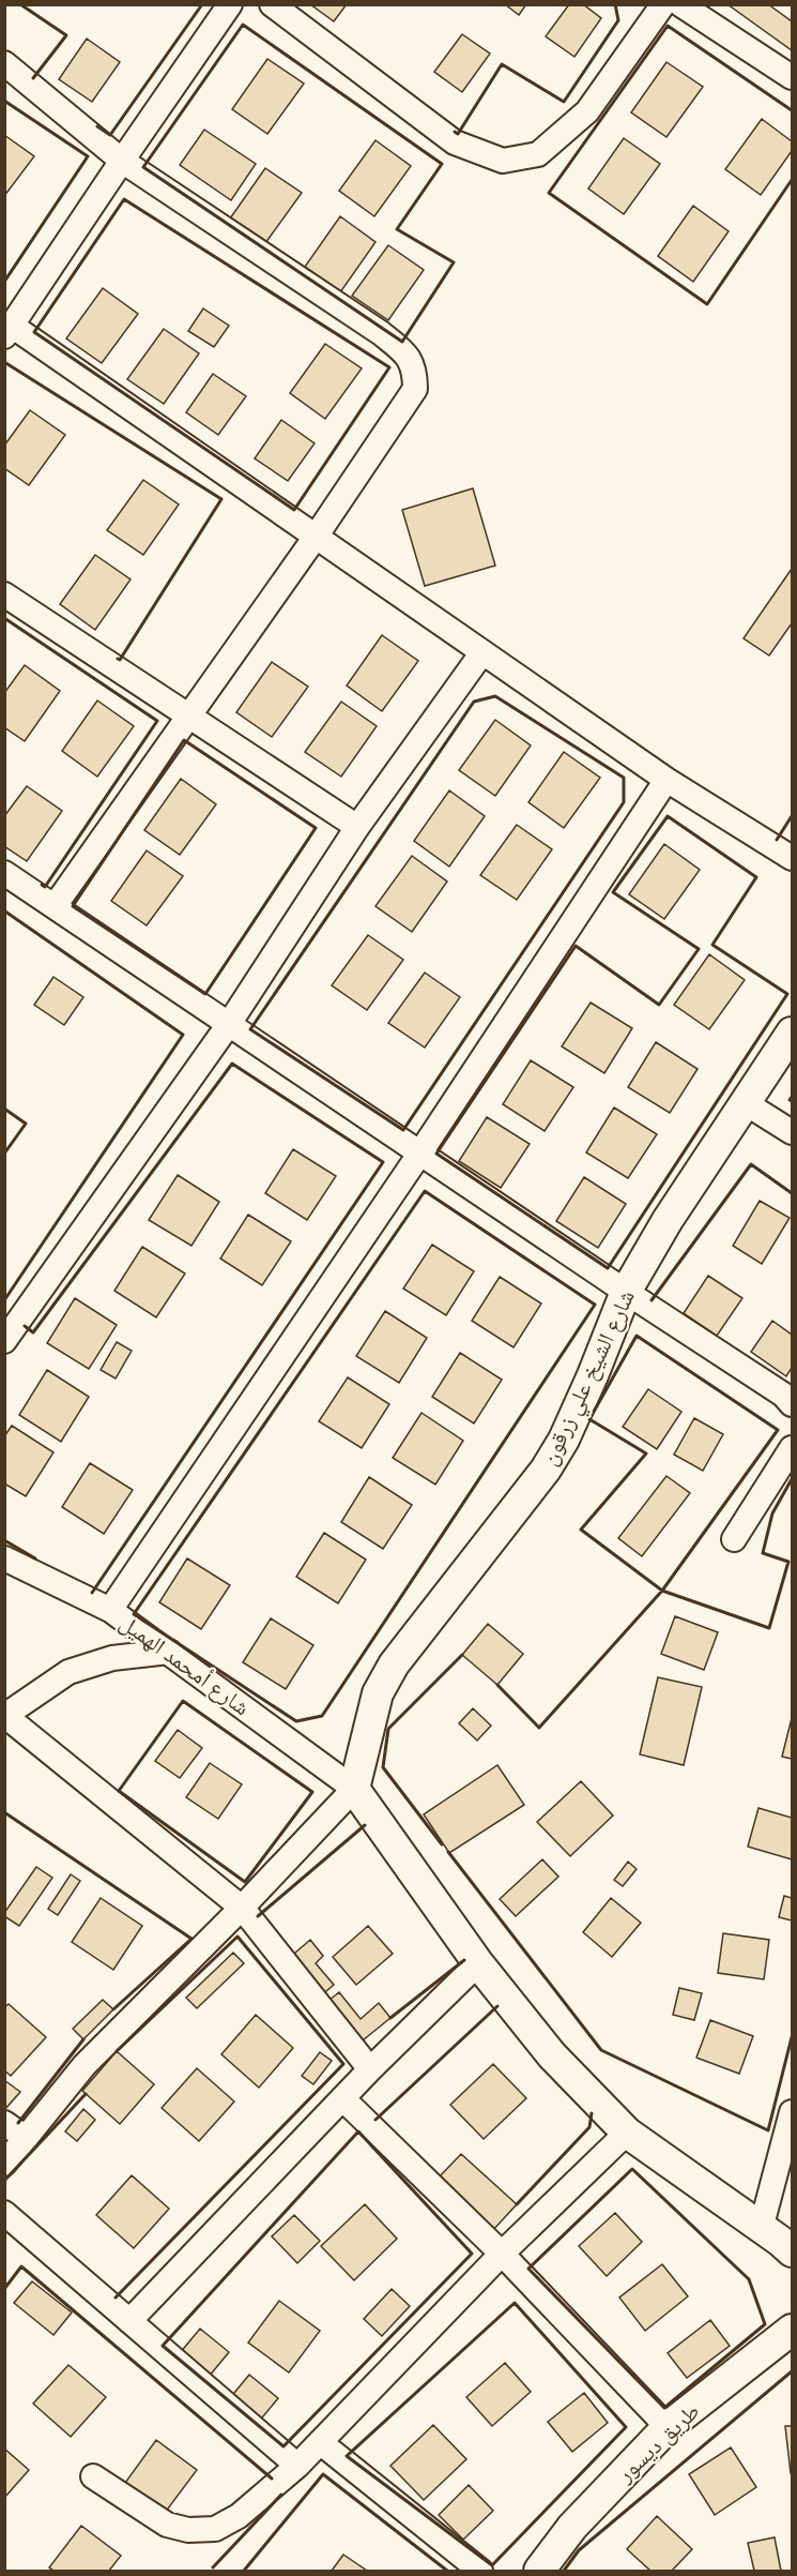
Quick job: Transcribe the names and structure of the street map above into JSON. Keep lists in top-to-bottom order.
{
  "streets": {
    "main road": ["شارع الشيخ علي زرقون", "طريق ديسور"],
    "street": ["شارع أمحمد الهميل"]
  },
  "crossings": [
    ["شارع الشيخ علي زرقون", "شارع أمحمد الهميل"]
  ]
}
